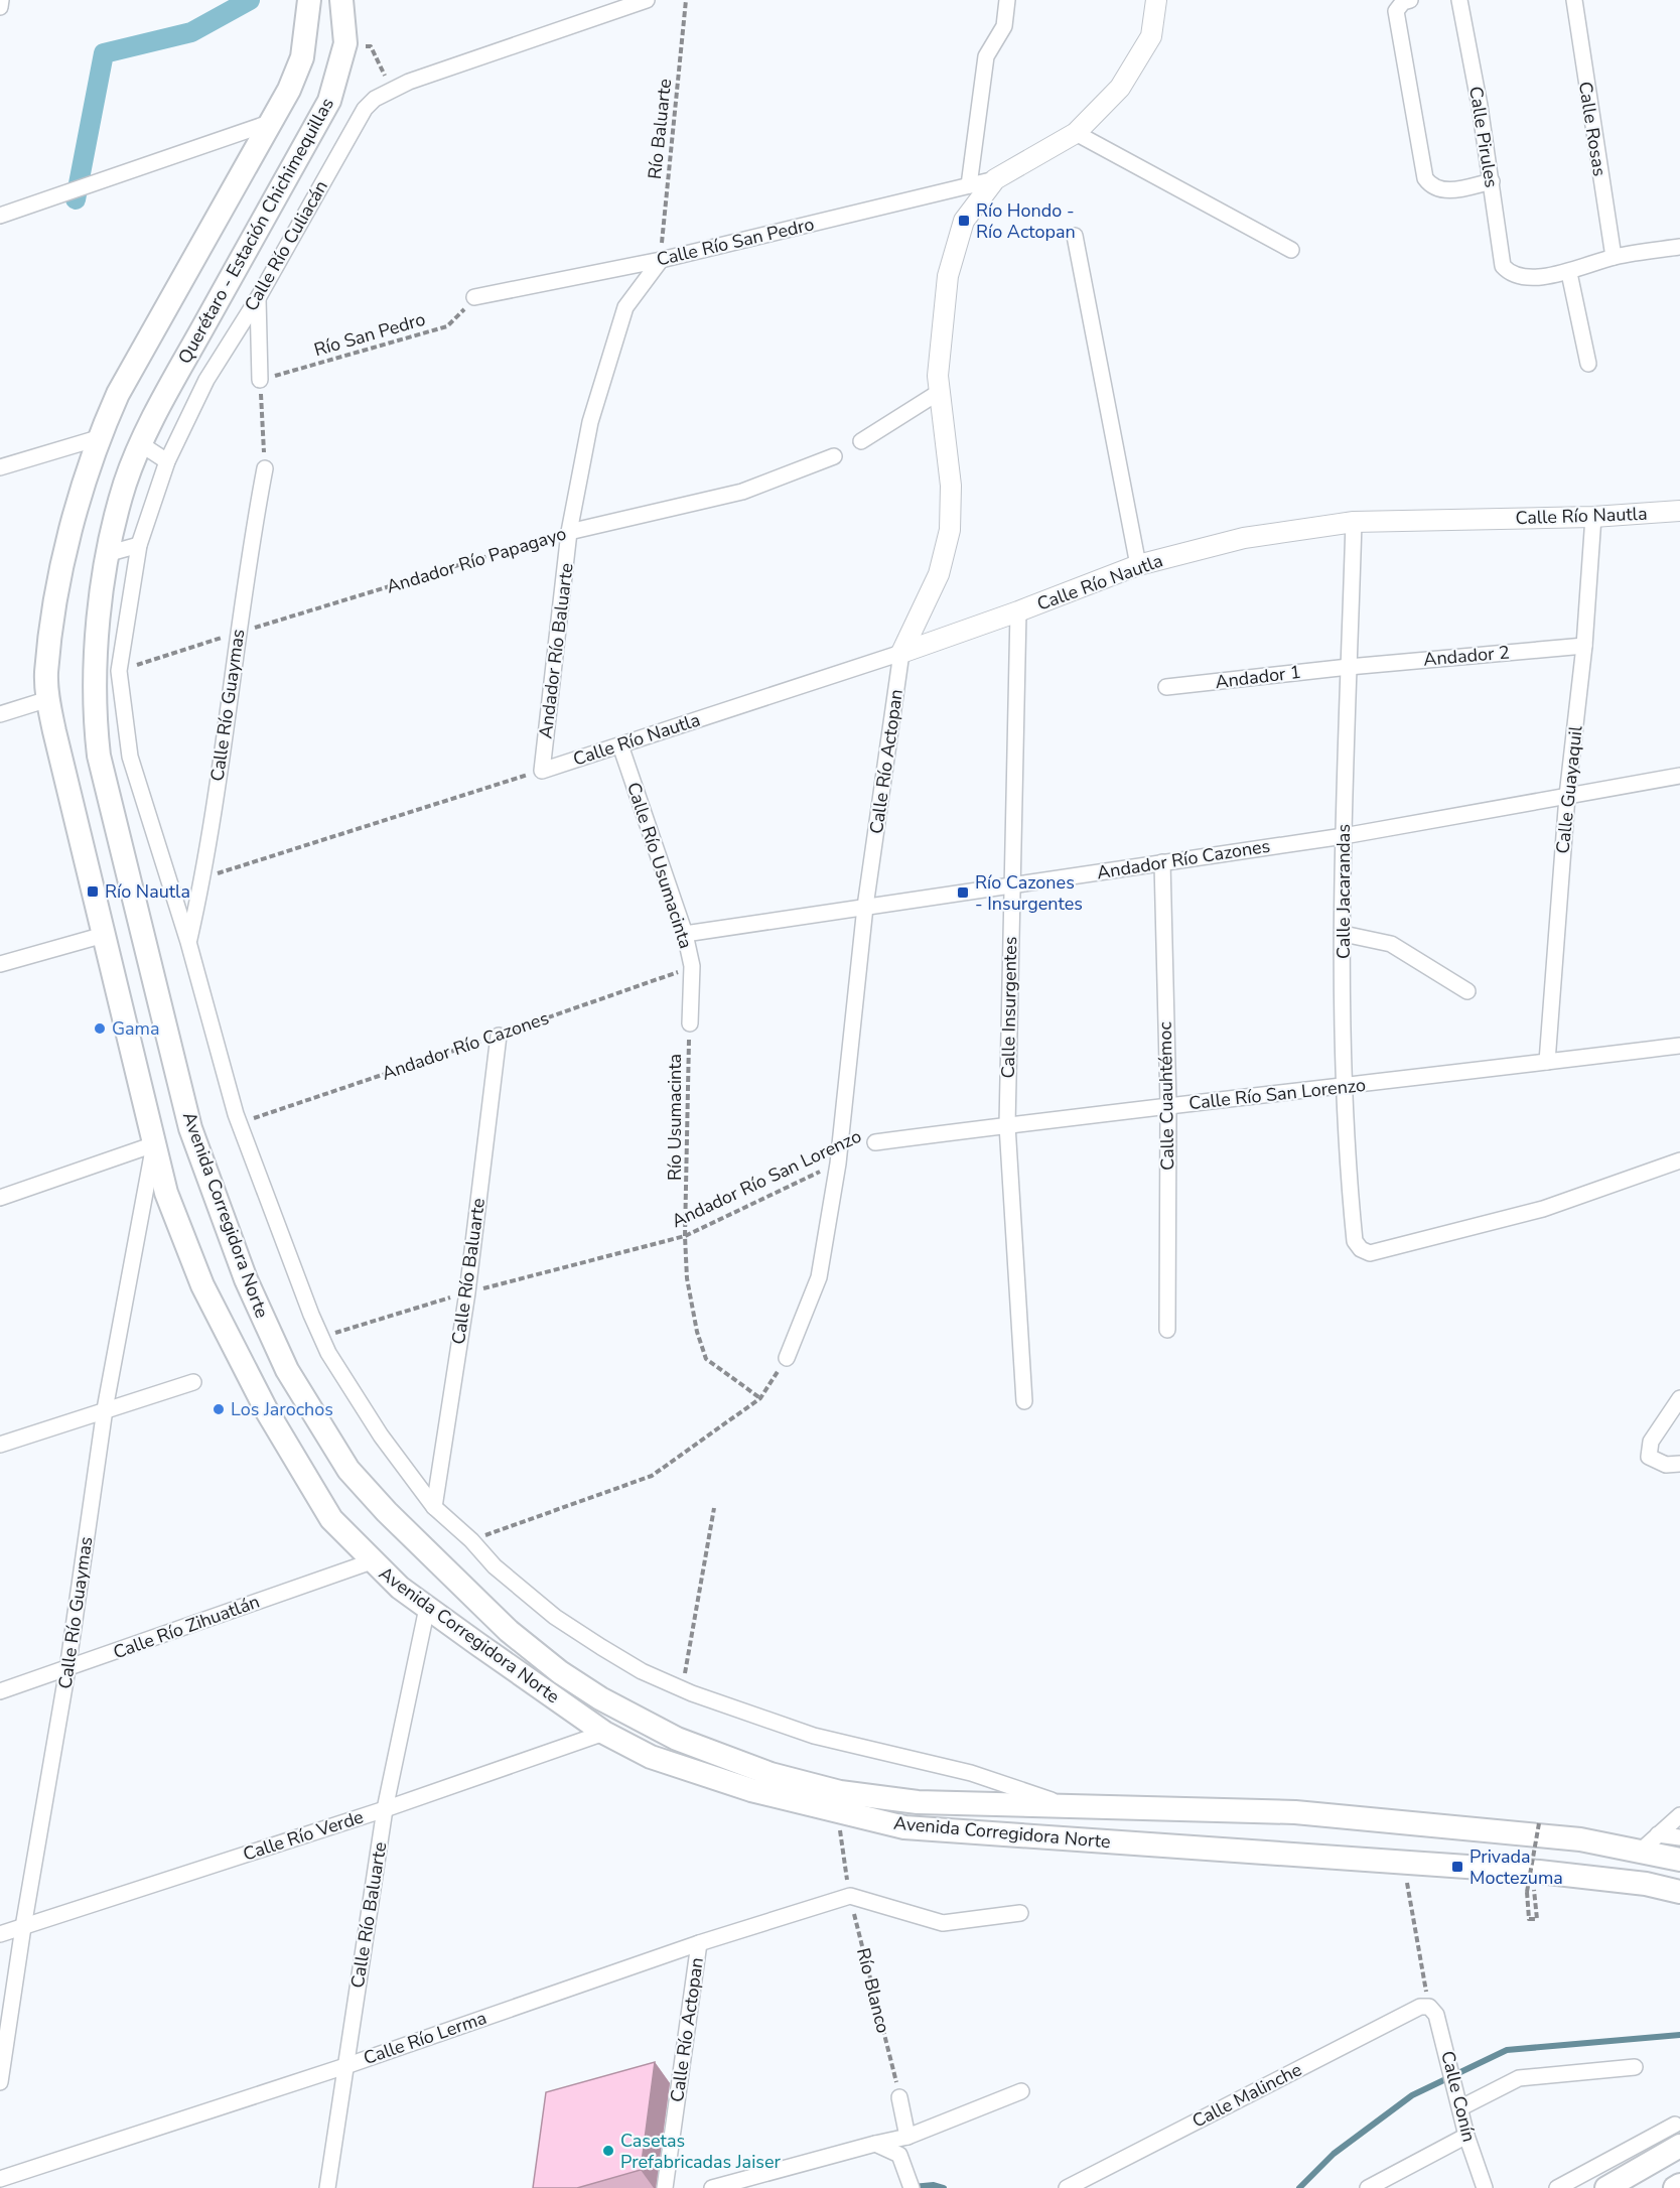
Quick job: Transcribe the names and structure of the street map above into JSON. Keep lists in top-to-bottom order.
{
  "streets": {
    "main road": ["Querétaro - Estación Chichimequillas", "Avenida Corregidora Norte"],
    "street": [
      "Calle Rosas",
      "Calle Pirules",
      "Calle Río San Pedro",
      "Calle Río Culiacán",
      "Calle Río Nautla",
      "Andador Río Papagayo",
      "Andador Río Baluarte",
      "Andador 2",
      "Andador 1",
      "Calle Río Guaymas",
      "Calle Río Actopan",
      "Calle Guayaquil",
      "Andador Río Cazones",
      "Calle Río Usumacinta",
      "Calle Jacarandas",
      "Calle Insurgentes",
      "Calle Río San Lorenzo",
      "Calle Cuauhtémoc",
      "Calle Río Baluarte",
      "Calle Río Zihuatlán",
      "Calle Río Verde",
      "Calle Río Lerma",
      "Calle Malinche",
      "Calle Conín"
    ],
    "path": [
      "Río Baluarte",
      "Río San Pedro",
      "Río Usumacinta",
      "Andador Río San Lorenzo",
      "Río Blanco"
    ]
  },
  "crossings": [
    ["Río Baluarte", "Calle Río San Pedro"],
    ["Río Baluarte", "Andador Río Baluarte"],
    ["Querétaro - Estación Chichimequillas", "Avenida Corregidora Norte"],
    ["Calle Río San Pedro", "Río San Pedro"],
    ["Calle Río San Pedro", "Andador Río Baluarte"],
    ["Calle Río San Pedro", "Calle Río Actopan"],
    ["Calle Río Culiacán", "Andador Río Papagayo"],
    ["Calle Río Culiacán", "Calle Río Guaymas"],
    ["Calle Río Culiacán", "Andador Río Cazones"],
    ["Calle Río Culiacán", "Andador Río San Lorenzo"],
    ["Calle Río Culiacán", "Avenida Corregidora Norte"],
    ["Calle Río Culiacán", "Calle Río Baluarte"],
    ["Calle Río Nautla", "Andador Río Baluarte"],
    ["Calle Río Nautla", "Calle Río Actopan"],
    ["Calle Río Nautla", "Calle Guayaquil"],
    ["Calle Río Nautla", "Calle Río Usumacinta"],
    ["Calle Río Nautla", "Calle Jacarandas"],
    ["Calle Río Nautla", "Calle Insurgentes"],
    ["Andador Río Papagayo", "Andador Río Baluarte"],
    ["Andador Río Papagayo", "Calle Río Guaymas"],
    ["Andador 2", "Andador 1"],
    ["Andador 2", "Calle Guayaquil"],
    ["Andador 2", "Calle Jacarandas"],
    ["Andador 1", "Calle Jacarandas"],
    ["Calle Río Guaymas", "Avenida Corregidora Norte"],
    ["Calle Río Guaymas", "Calle Río Zihuatlán"],
    ["Calle Río Guaymas", "Calle Río Verde"],
    ["Calle Río Actopan", "Andador Río Cazones"],
    ["Calle Río Actopan", "Andador Río San Lorenzo"],
    ["Calle Río Actopan", "Calle Río Lerma"],
    ["Calle Guayaquil", "Andador Río Cazones"],
    ["Calle Guayaquil", "Calle Río San Lorenzo"],
    ["Andador Río Cazones", "Calle Río Usumacinta"],
    ["Andador Río Cazones", "Calle Jacarandas"],
    ["Andador Río Cazones", "Calle Insurgentes"],
    ["Andador Río Cazones", "Calle Cuauhtémoc"],
    ["Andador Río Cazones", "Calle Río Baluarte"],
    ["Calle Río Usumacinta", "Río Usumacinta"],
    ["Calle Jacarandas", "Calle Río San Lorenzo"],
    ["Calle Insurgentes", "Calle Río San Lorenzo"],
    ["Calle Río San Lorenzo", "Calle Cuauhtémoc"],
    ["Río Usumacinta", "Andador Río San Lorenzo"],
    ["Andador Río San Lorenzo", "Calle Río Baluarte"],
    ["Avenida Corregidora Norte", "Calle Río Baluarte"],
    ["Avenida Corregidora Norte", "Calle Río Zihuatlán"],
    ["Avenida Corregidora Norte", "Calle Río Verde"],
    ["Avenida Corregidora Norte", "Río Blanco"],
    ["Calle Río Baluarte", "Calle Río Verde"],
    ["Calle Río Baluarte", "Calle Río Lerma"],
    ["Río Blanco", "Calle Río Lerma"],
    ["Calle Malinche", "Calle Conín"]
  ],
  "places": {
    "transit": [
      "Río Hondo - Río Actopan",
      "Río Nautla",
      "Río Cazones - Insurgentes",
      "Privada Moctezuma"
    ],
    "other": ["Gama", "Los Jarochos", "Casetas Prefabricadas Jaiser"]
  }
}
